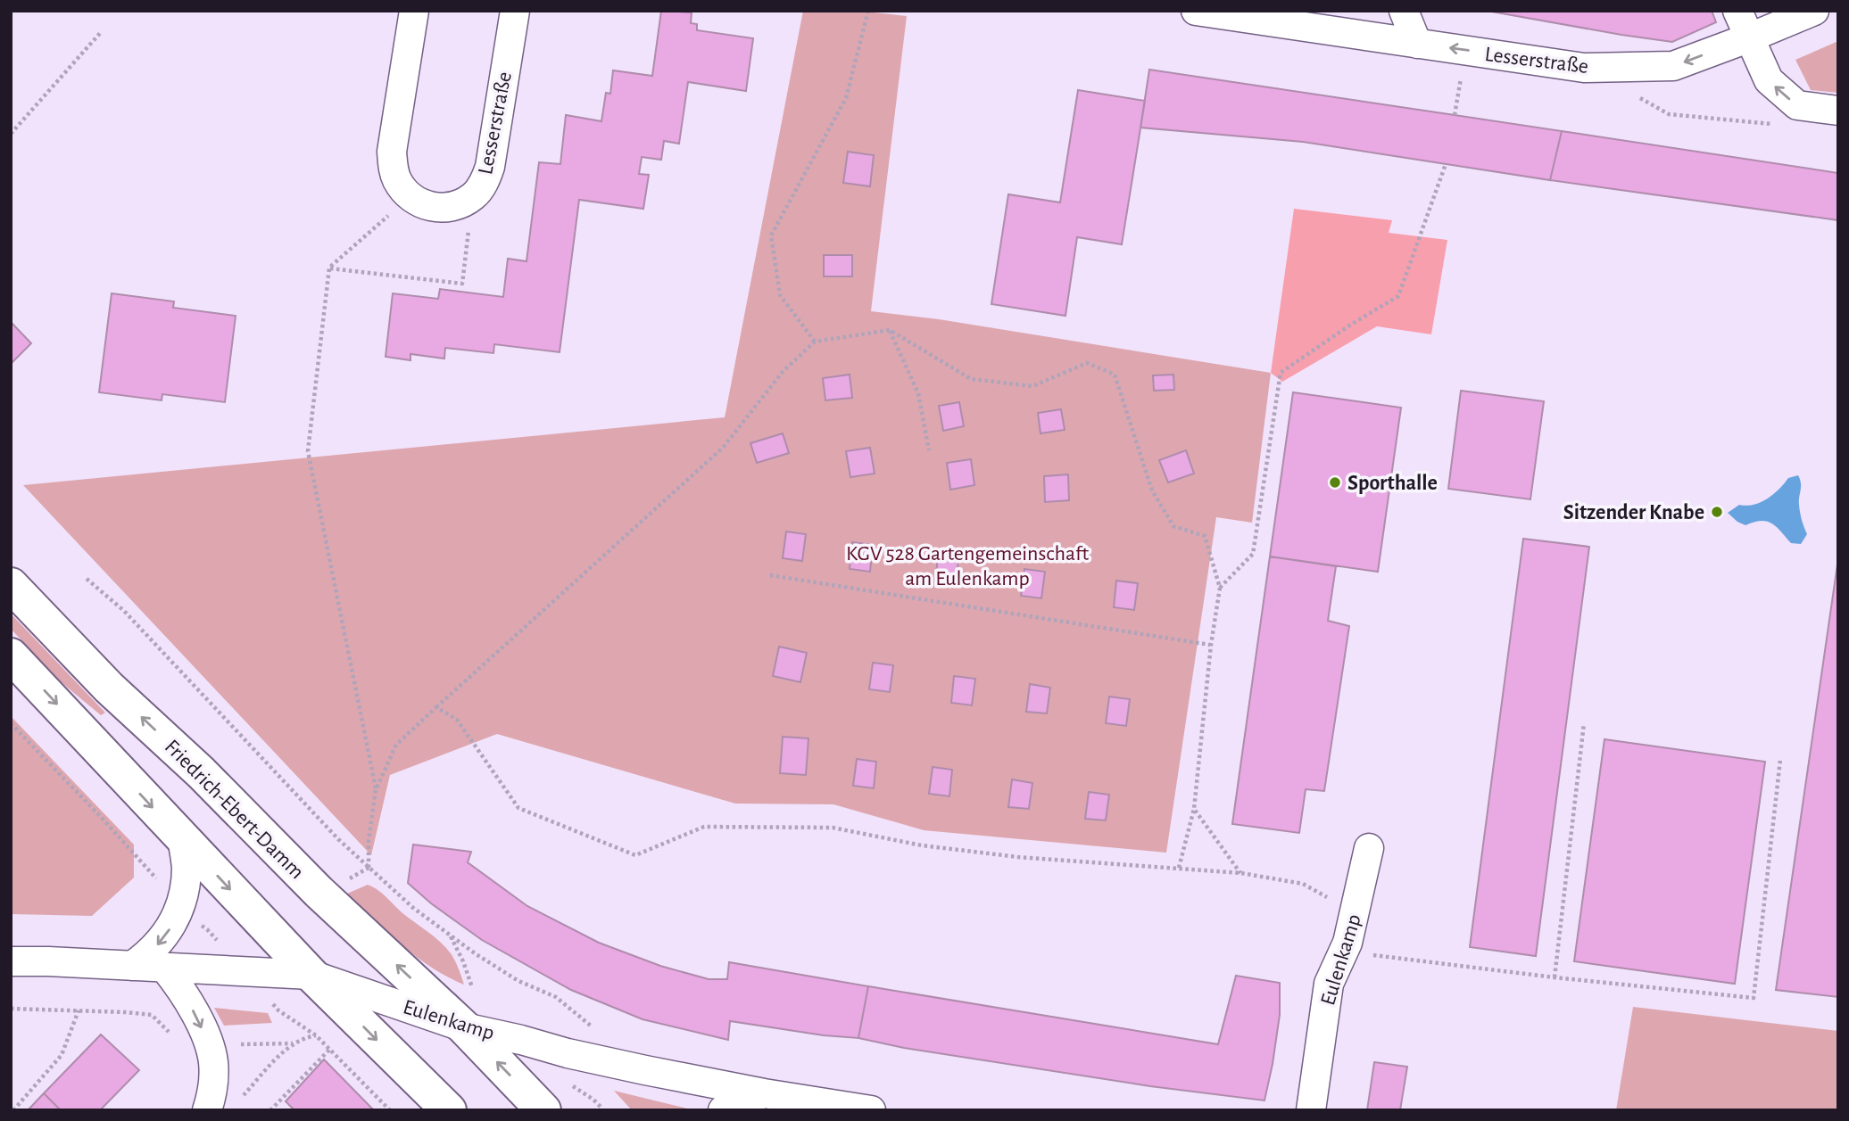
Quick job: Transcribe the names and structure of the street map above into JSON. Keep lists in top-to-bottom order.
{
  "streets": {
    "main road": ["Friedrich-Ebert-Damm"],
    "street": ["Lesserstraße", "Eulenkamp"]
  },
  "crossings": [
    ["Friedrich-Ebert-Damm", "Eulenkamp"]
  ],
  "one_way": ["Lesserstraße"],
  "parks": ["KGV 528 Gartengemeinschaft am Eulenkamp"],
  "places": ["Sporthalle", "Sitzender Knabe"]
}
